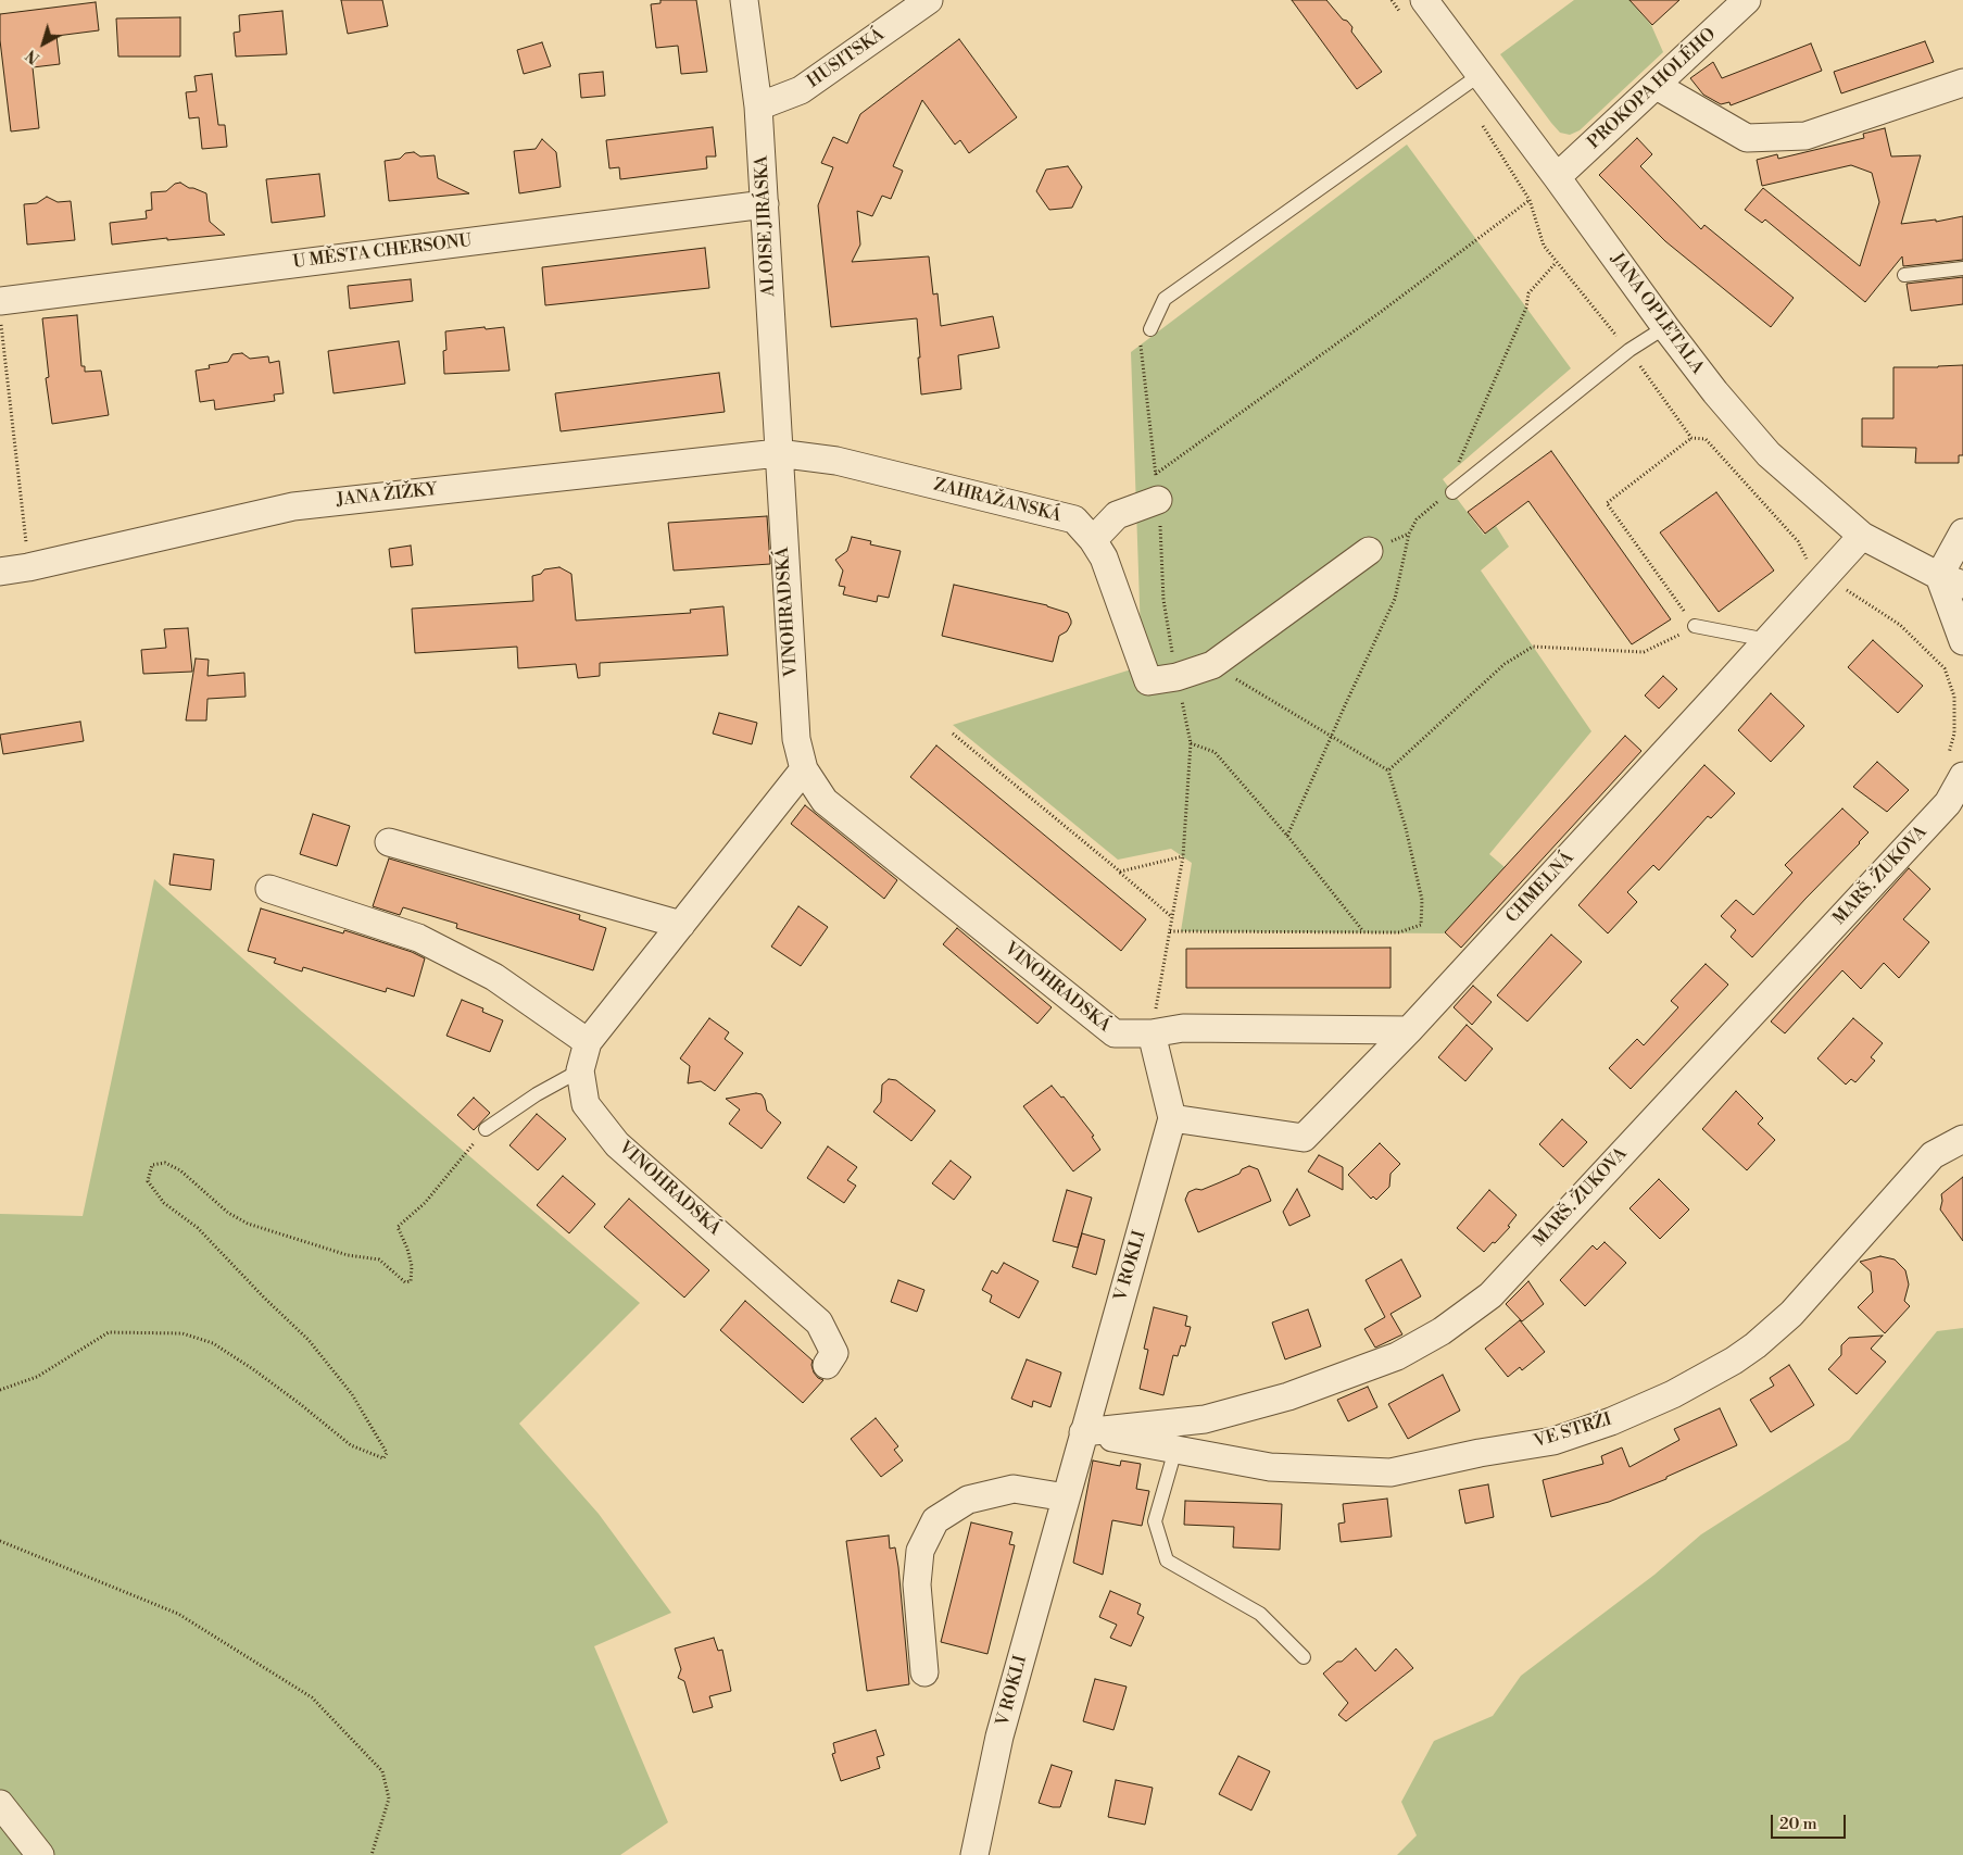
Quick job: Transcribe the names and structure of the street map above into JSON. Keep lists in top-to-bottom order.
{
  "streets": {
    "street": [
      "HUSITSKÁ",
      "PROKOPA HOLÉHO",
      "ALOISE JIRÁSKA",
      "U MĚSTA CHERSONU",
      "JANA OPLETALA",
      "JANA ŽIŽKY",
      "ZAHRAŽANSKÁ",
      "VINOHRADSKÁ",
      "MARŠ. ŽUKOVA",
      "CHMELNÁ",
      "V ROKLI",
      "VE STRŽI"
    ]
  },
  "crossings": [
    ["HUSITSKÁ", "ALOISE JIRÁSKA"],
    ["PROKOPA HOLÉHO", "JANA OPLETALA"],
    ["ALOISE JIRÁSKA", "U MĚSTA CHERSONU"],
    ["ALOISE JIRÁSKA", "JANA ŽIŽKY"],
    ["ALOISE JIRÁSKA", "ZAHRAŽANSKÁ"],
    ["ALOISE JIRÁSKA", "VINOHRADSKÁ"],
    ["JANA OPLETALA", "CHMELNÁ"],
    ["JANA ŽIŽKY", "ZAHRAŽANSKÁ"],
    ["JANA ŽIŽKY", "VINOHRADSKÁ"],
    ["ZAHRAŽANSKÁ", "VINOHRADSKÁ"],
    ["VINOHRADSKÁ", "CHMELNÁ"],
    ["VINOHRADSKÁ", "V ROKLI"],
    ["MARŠ. ŽUKOVA", "V ROKLI"],
    ["MARŠ. ŽUKOVA", "VE STRŽI"],
    ["CHMELNÁ", "V ROKLI"],
    ["V ROKLI", "VE STRŽI"]
  ],
  "scale_bar": "20 m",
  "north": "bottom left"
}
